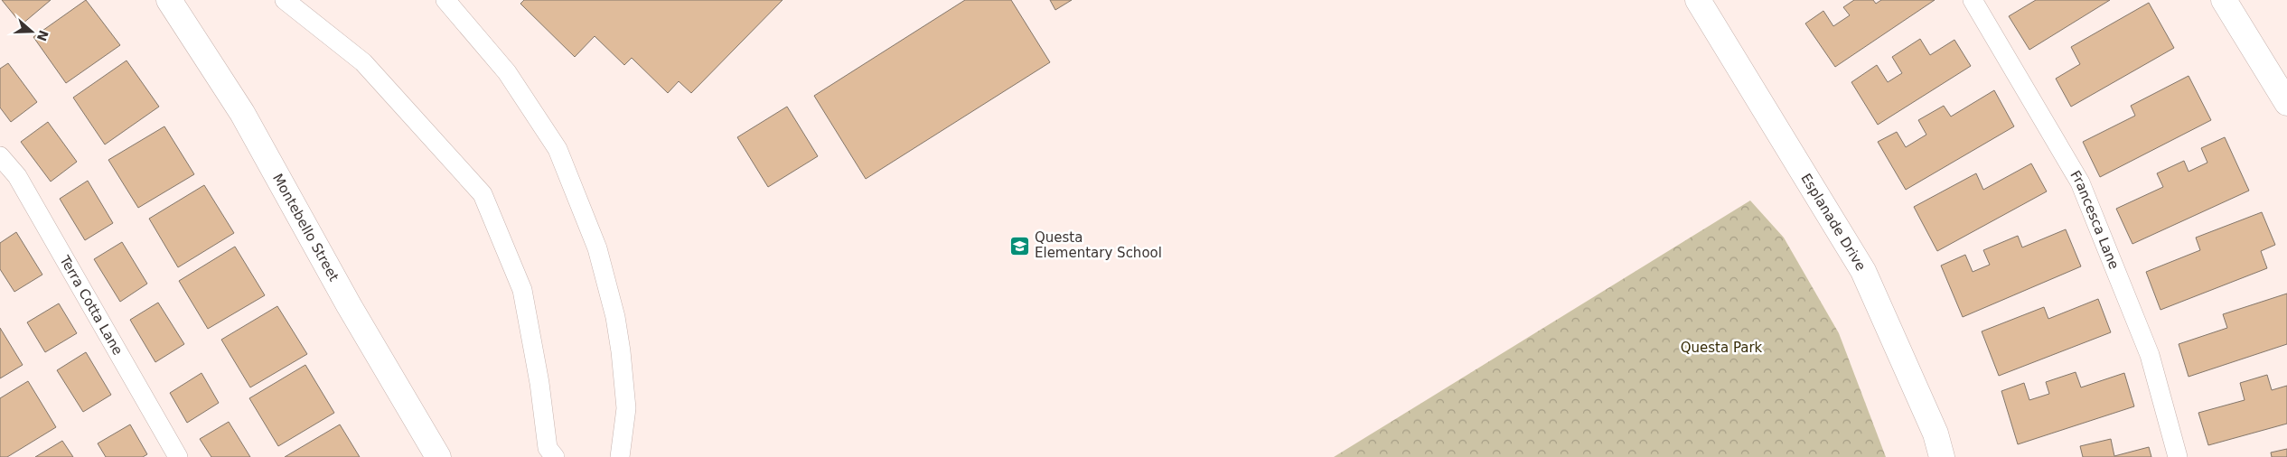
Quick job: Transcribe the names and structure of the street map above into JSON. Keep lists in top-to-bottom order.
{
  "streets": {
    "street": ["Esplanade Drive", "Montebello Street"],
    "lane": ["Francesca Lane", "Terra Cotta Lane"]
  },
  "parks": ["Questa Park"],
  "places": {
    "school or university": ["Questa Elementary School"]
  },
  "north": "right"
}
